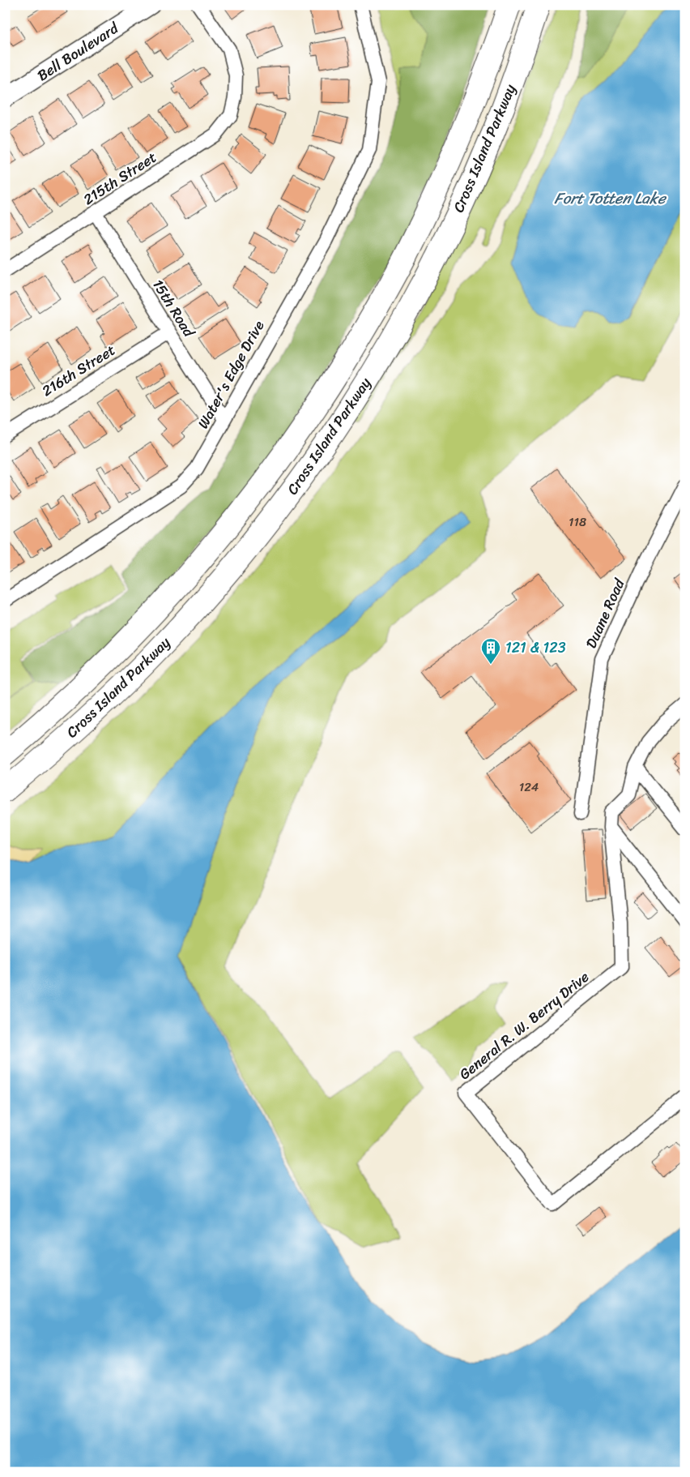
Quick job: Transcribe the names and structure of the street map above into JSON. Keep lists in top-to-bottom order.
{
  "streets": {
    "highway": ["Cross Island Parkway"],
    "street": [
      "Bell Boulevard",
      "215th Street",
      "15th Road",
      "216th Street",
      "Water's Edge Drive",
      "Duane Road",
      "General R. W. Berry Drive"
    ]
  },
  "crossings": [
    ["215th Street", "15th Road"],
    ["15th Road", "216th Street"],
    ["15th Road", "Water's Edge Drive"]
  ],
  "water": ["Fort Totten Lake"],
  "places": {
    "building": ["121 & 123"]
  },
  "house_numbers": ["118", "124"]
}
